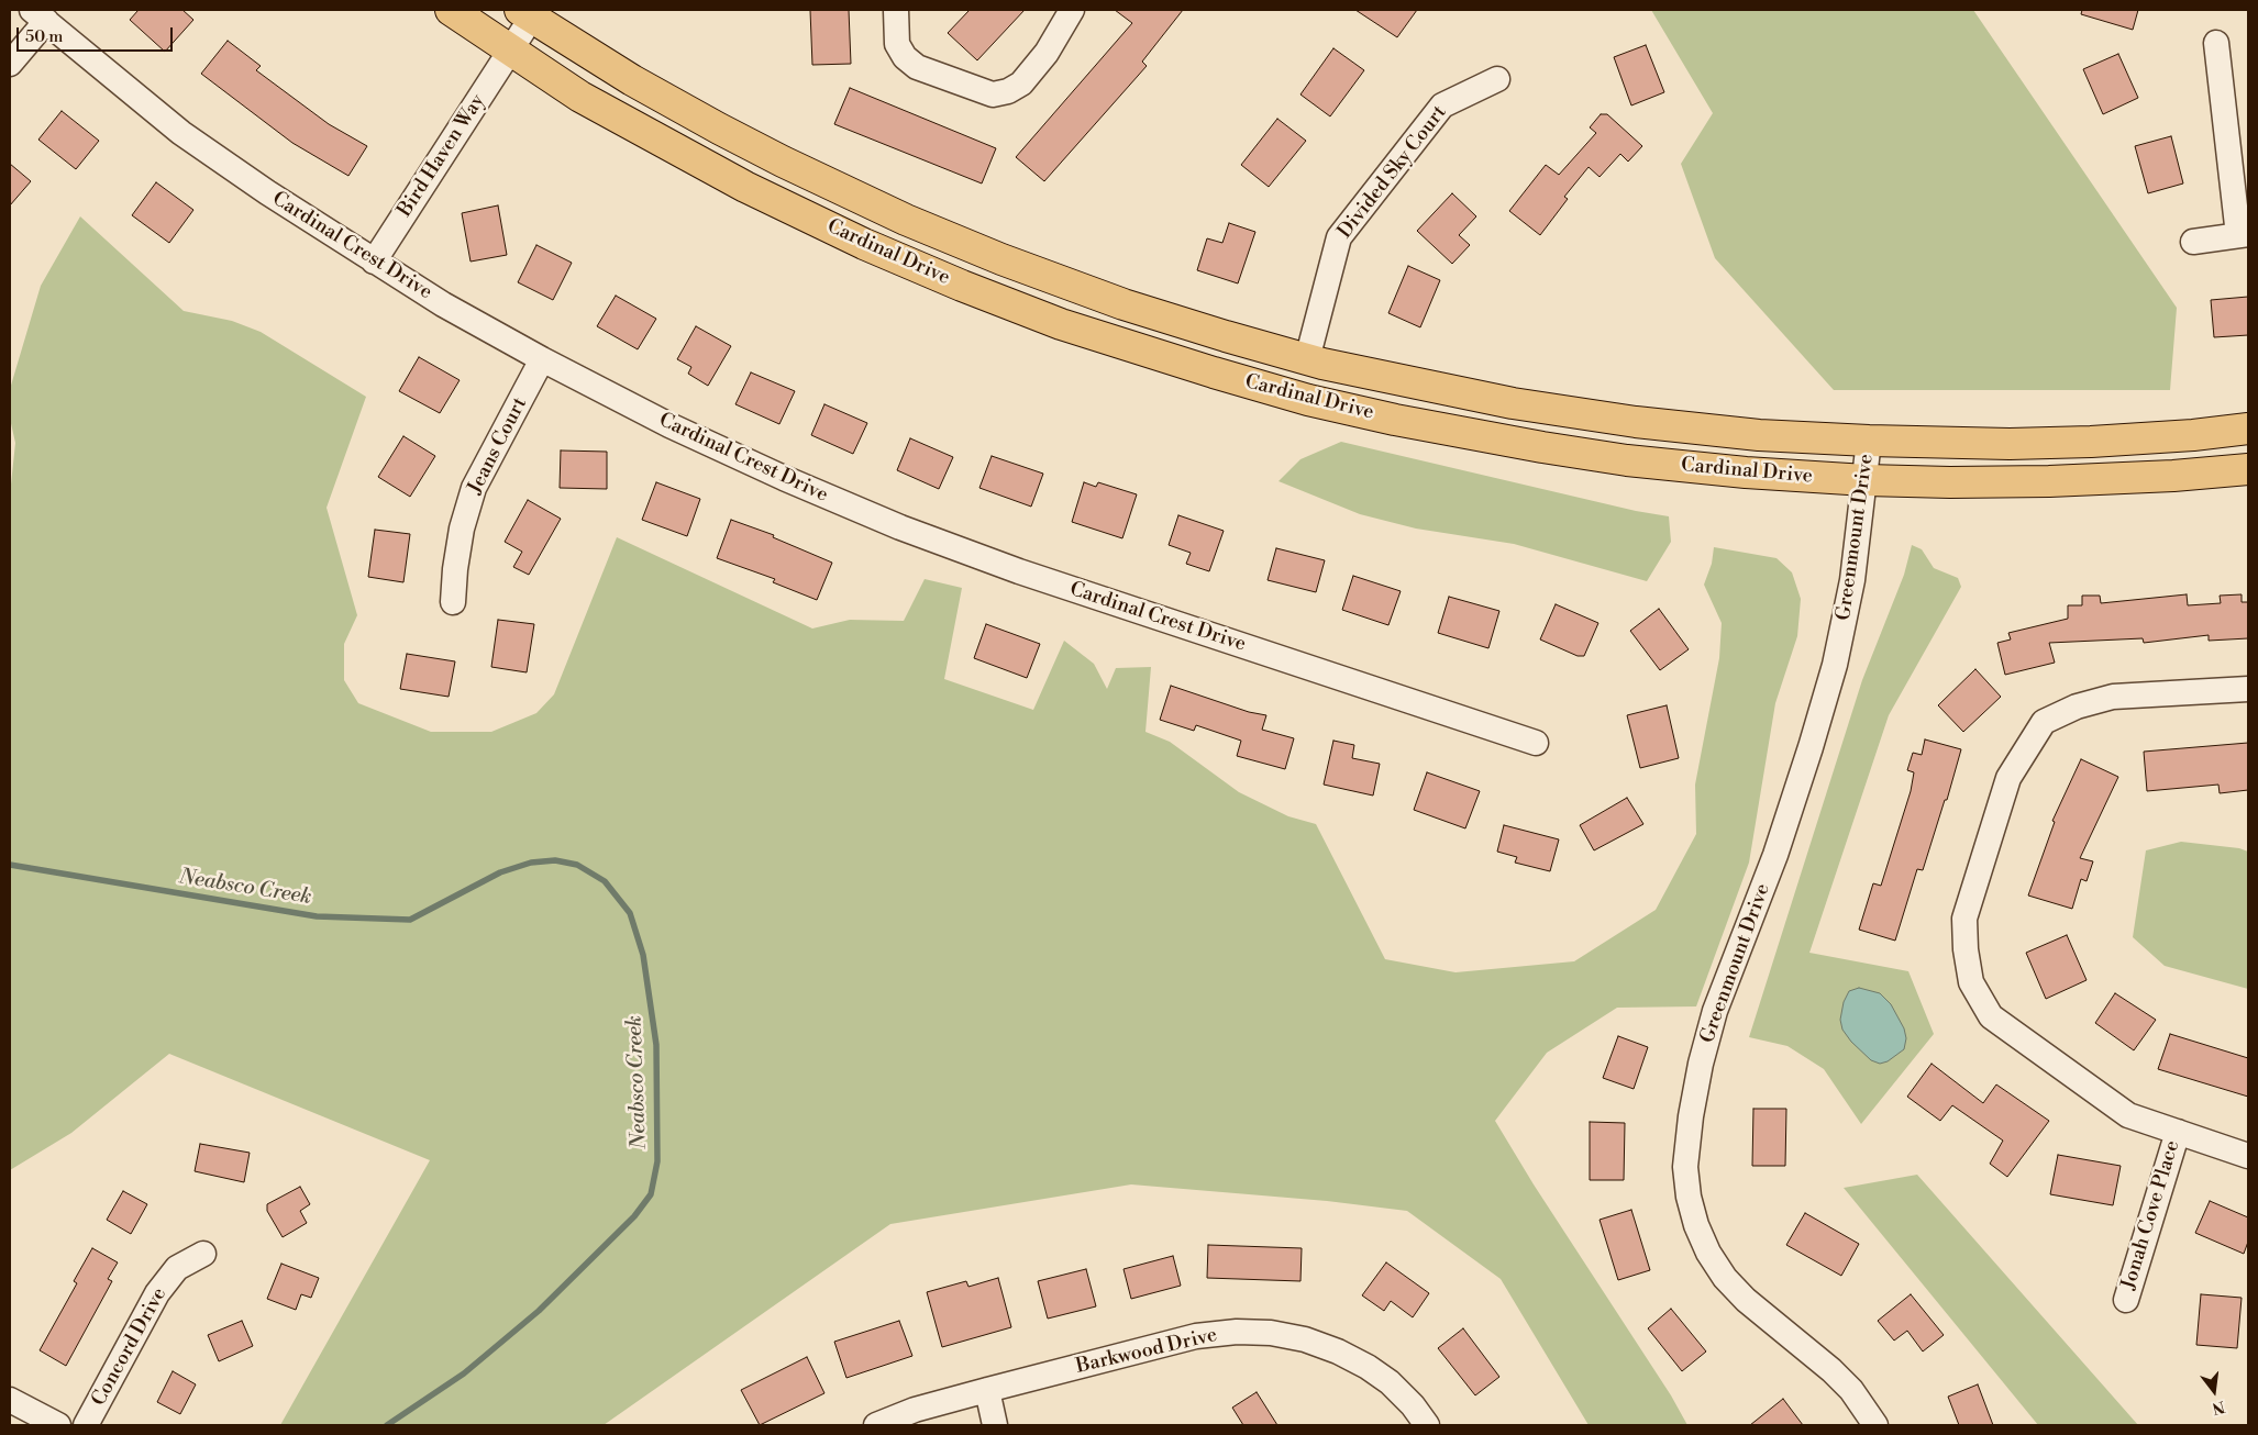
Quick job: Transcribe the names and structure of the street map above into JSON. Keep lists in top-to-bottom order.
{
  "streets": {
    "main road": ["Cardinal Drive"],
    "street": [
      "Bird Haven Way",
      "Divided Sky Court",
      "Cardinal Crest Drive",
      "Jeans Court",
      "Greenmount Drive",
      "Jonah Cove Place",
      "Concord Drive",
      "Barkwood Drive"
    ]
  },
  "crossings": [
    ["Bird Haven Way", "Cardinal Crest Drive"],
    ["Bird Haven Way", "Cardinal Drive"],
    ["Divided Sky Court", "Cardinal Drive"],
    ["Cardinal Crest Drive", "Jeans Court"],
    ["Cardinal Drive", "Greenmount Drive"]
  ],
  "water": ["Neabsco Creek"],
  "scale_bar": "50 m",
  "north": "bottom"
}
